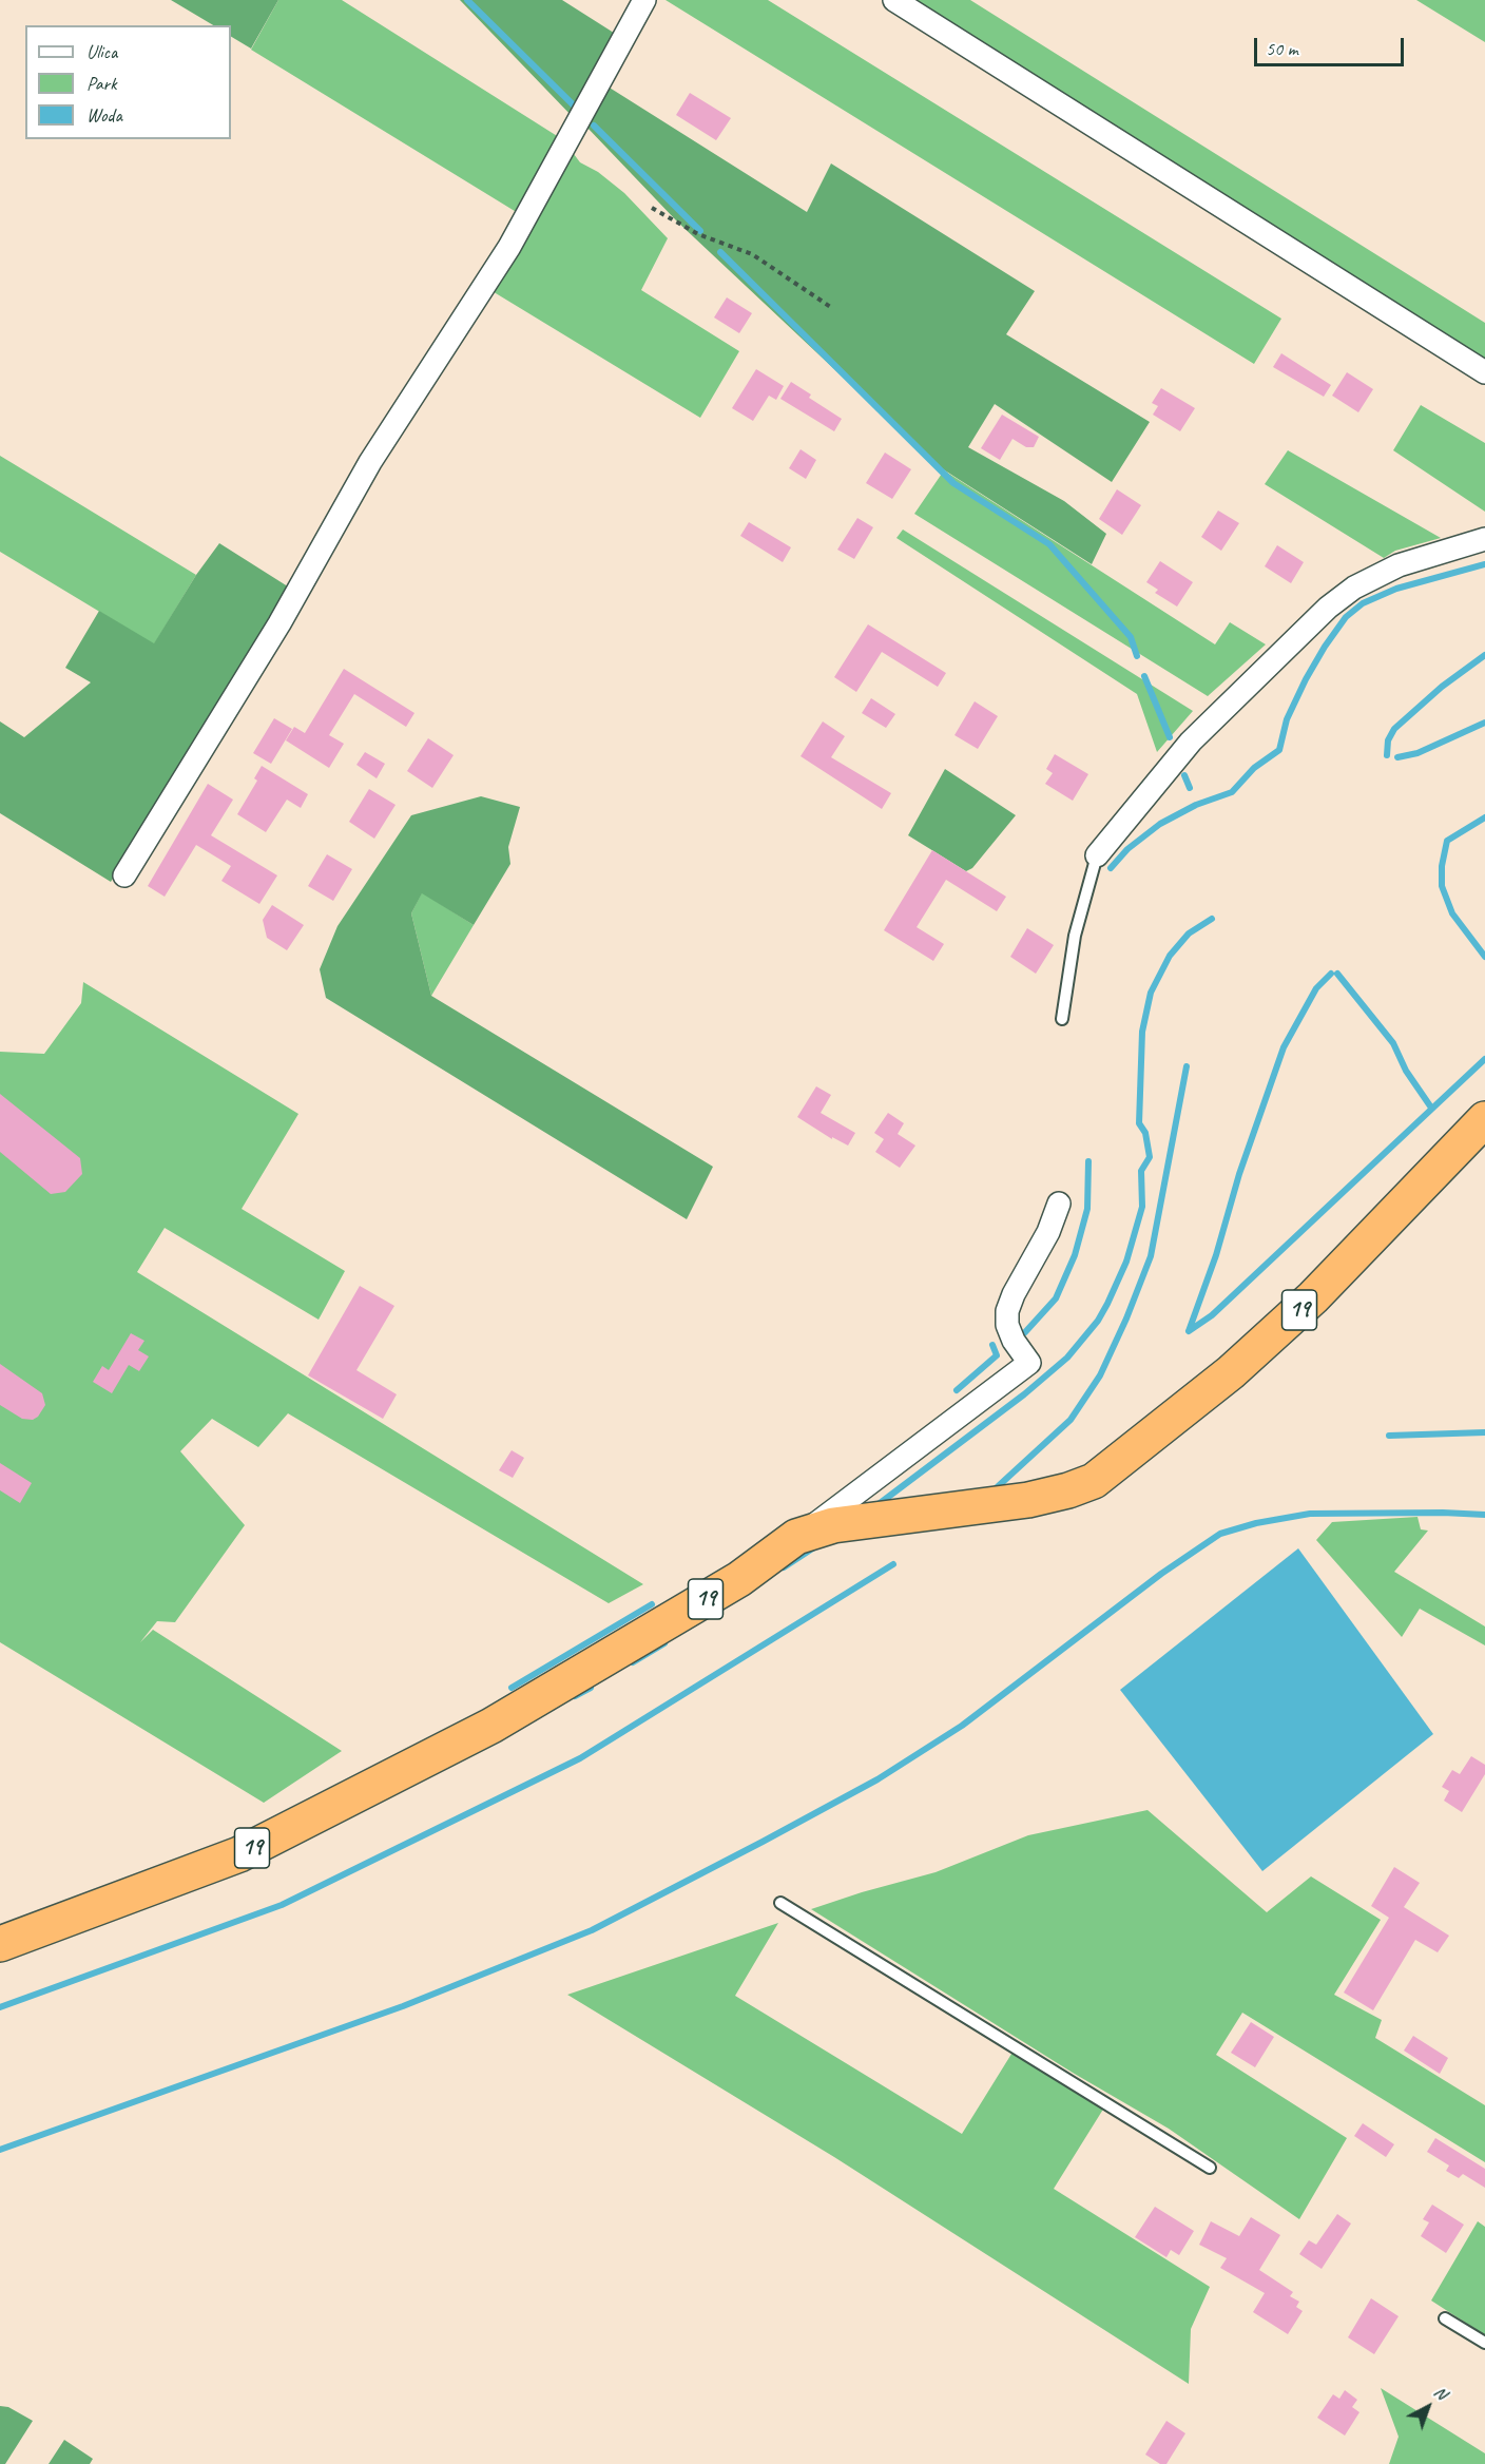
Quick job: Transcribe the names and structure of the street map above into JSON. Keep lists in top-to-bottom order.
{
  "streets": {
    "highway": ["19"]
  },
  "legend": ["Ulica", "Park", "Woda"],
  "scale_bar": "50 m",
  "north": "top right"
}
